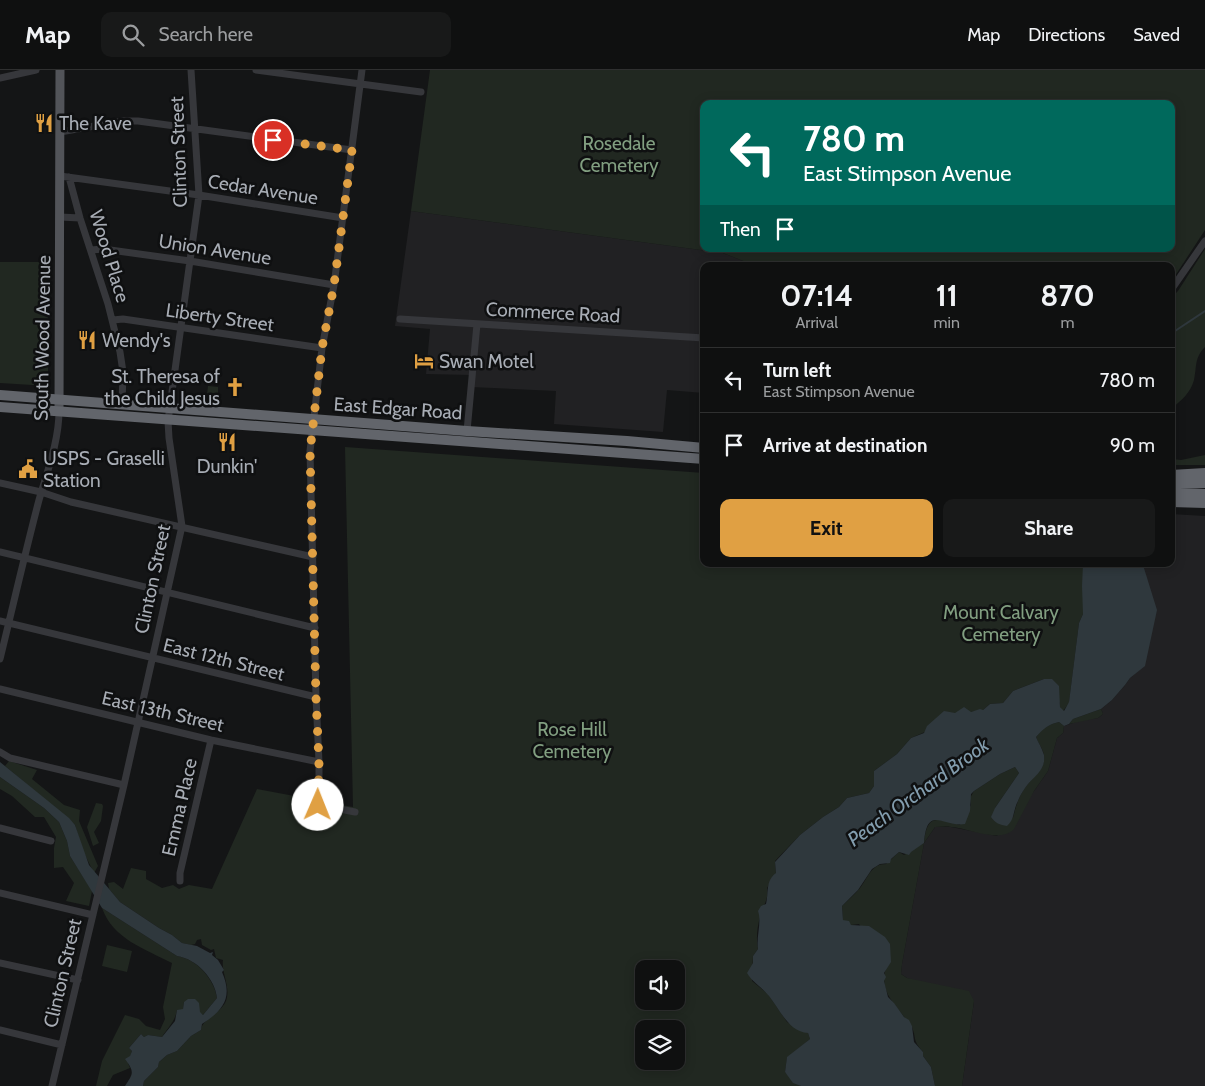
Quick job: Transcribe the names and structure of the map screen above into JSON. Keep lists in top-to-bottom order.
{
  "streets": {
    "highway": ["East Edgar Road"],
    "main road": ["South Wood Avenue"],
    "street": [
      "Clinton Street",
      "Cedar Avenue",
      "Union Avenue",
      "Wood Place",
      "Commerce Road",
      "Liberty Street",
      "East 12th Street",
      "East 13th Street",
      "Emma Place"
    ]
  },
  "crossings": [
    ["Clinton Street", "Cedar Avenue"],
    ["Clinton Street", "Union Avenue"],
    ["Clinton Street", "Liberty Street"],
    ["Clinton Street", "East Edgar Road"],
    ["Clinton Street", "East 12th Street"],
    ["Clinton Street", "East 13th Street"],
    ["Cedar Avenue", "Wood Place"],
    ["Cedar Avenue", "South Wood Avenue"],
    ["Union Avenue", "Wood Place"],
    ["Wood Place", "Liberty Street"],
    ["Wood Place", "South Wood Avenue"],
    ["Wood Place", "East Edgar Road"],
    ["South Wood Avenue", "East Edgar Road"],
    ["South Wood Avenue", "East 12th Street"],
    ["East 13th Street", "Emma Place"]
  ],
  "water": ["Peach Orchard Brook"],
  "parks": ["Rosedale Cemetery", "Mount Calvary Cemetery", "Rose Hill Cemetery"],
  "places": {
    "restaurant": ["The Kave", "Wendy's", "Dunkin'"],
    "hotel": ["Swan Motel"],
    "church": ["St. Theresa of the Child Jesus"],
    "public building": ["USPS - Graselli Station"]
  },
  "page": {
    "header": "Map",
    "search": "Search here",
    "nav": ["Map", "Directions", "Saved"],
    "turn": ["780 m", "East Stimpson Avenue"],
    "then": "Then",
    "eta": [
      "07:14",
      "Arrival",
      "11",
      "min",
      "870",
      "m"
    ],
    "list": [
      {
        "name": "Turn left",
        "note": "East Stimpson Avenue",
        "value": "780 m"
      },
      {
        "name": "Arrive at destination",
        "value": "90 m"
      }
    ],
    "buttons": ["Exit", "Share"]
  }
}
